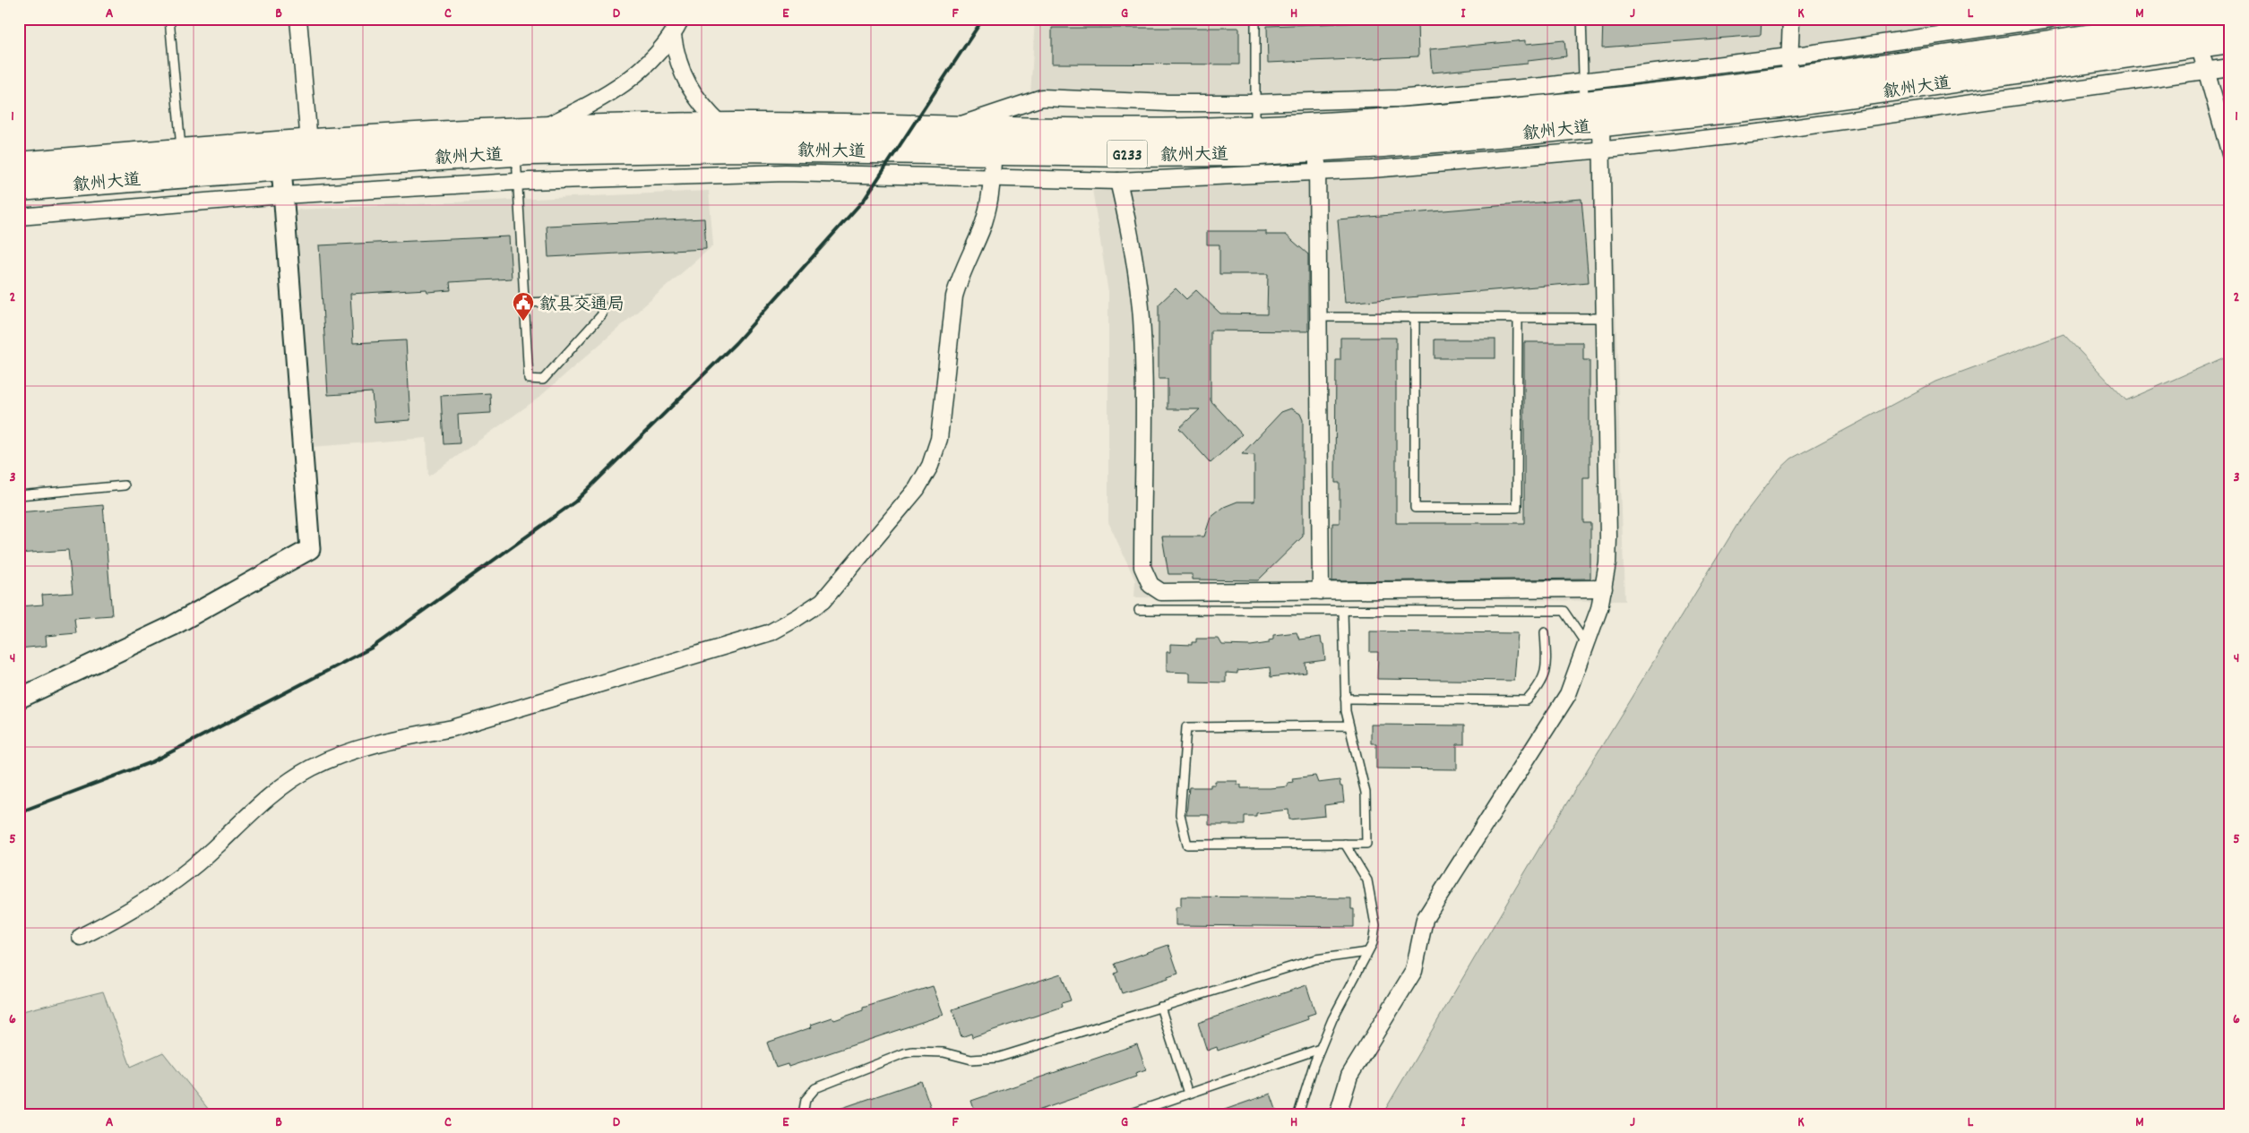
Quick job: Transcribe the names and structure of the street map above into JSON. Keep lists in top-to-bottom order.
{
  "streets": {
    "highway": ["歙州大道", "G233"]
  },
  "places": {
    "public building": ["歙县交通局"]
  },
  "grid": {
    "columns": [
      "A",
      "B",
      "C",
      "D",
      "E",
      "F",
      "G",
      "H",
      "I",
      "J",
      "K",
      "L",
      "M"
    ],
    "rows": [
      "1",
      "2",
      "3",
      "4",
      "5",
      "6"
    ]
  }
}
